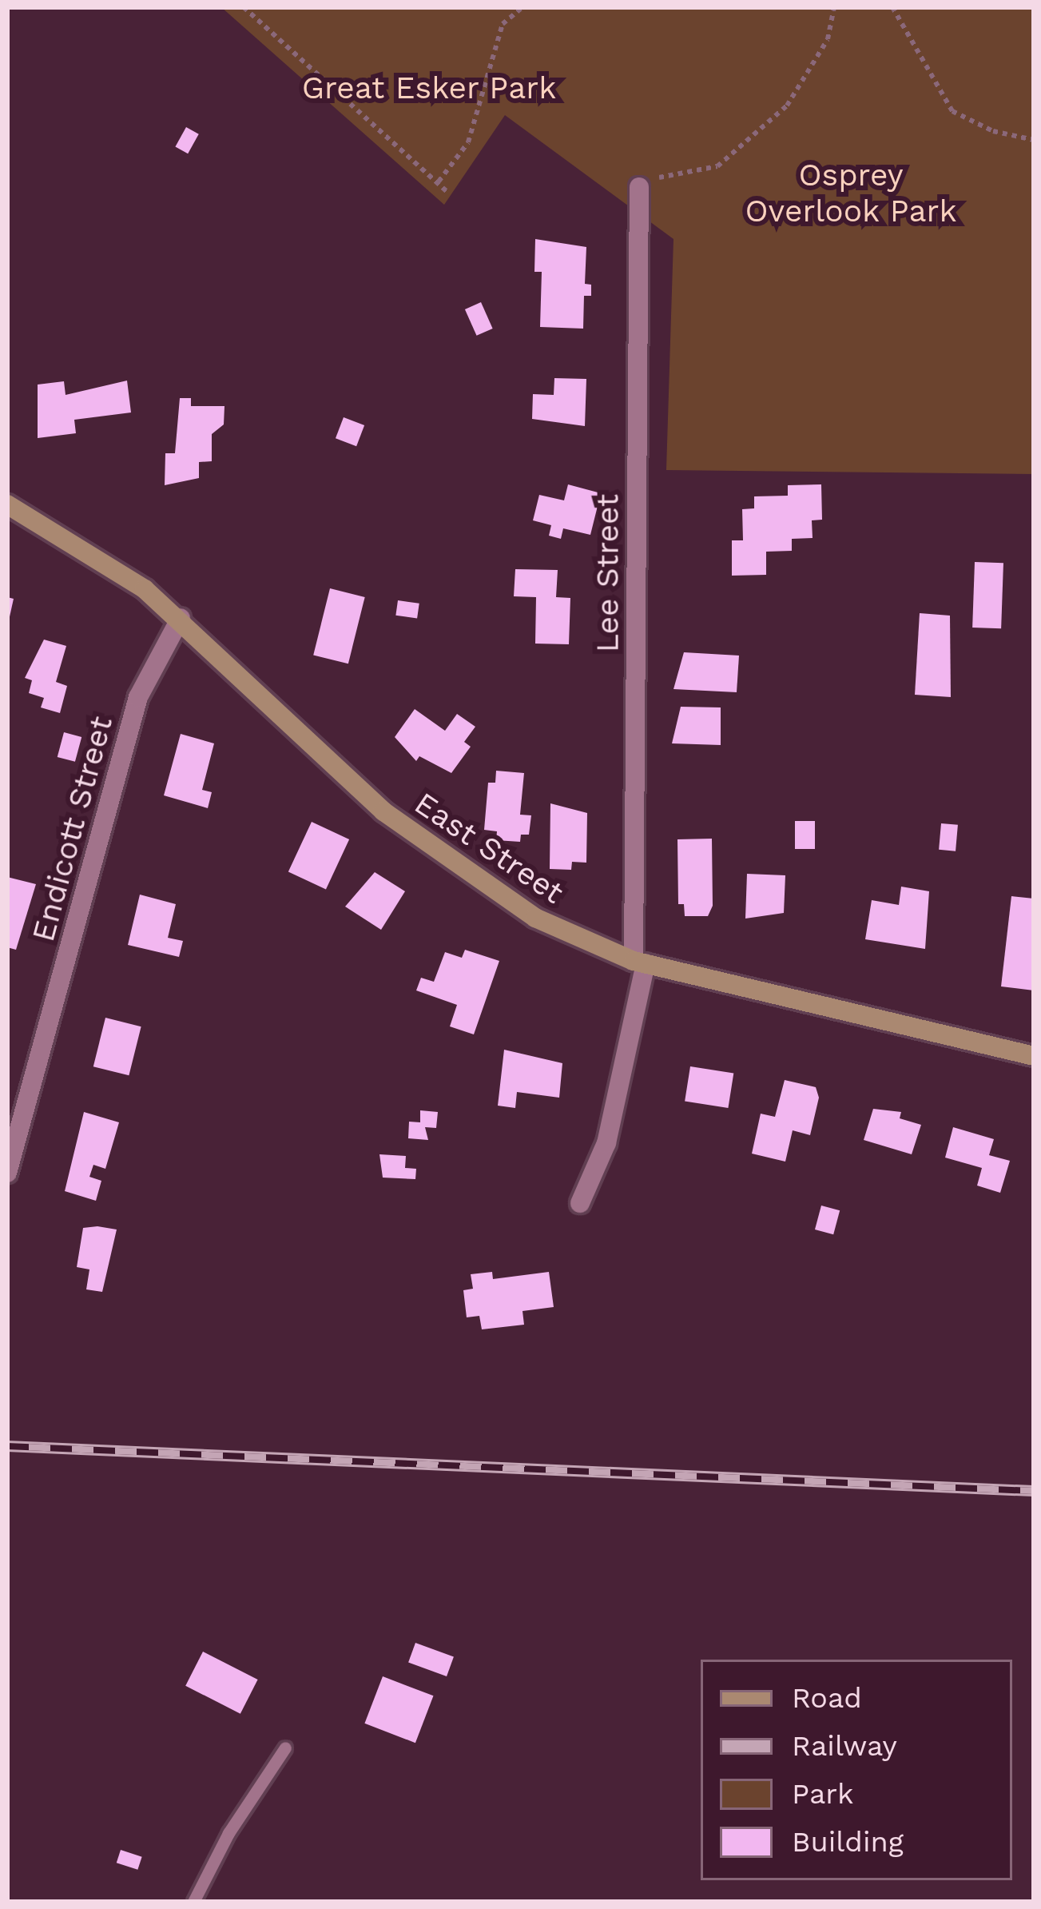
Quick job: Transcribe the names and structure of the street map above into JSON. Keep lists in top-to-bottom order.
{
  "streets": {
    "street": ["Lee Street", "Endicott Street", "East Street"]
  },
  "crossings": [
    ["Lee Street", "East Street"],
    ["Endicott Street", "East Street"]
  ],
  "parks": ["Great Esker Park", "Osprey Overlook Park"],
  "legend": [
    "Road",
    "Railway",
    "Park",
    "Building"
  ]
}
